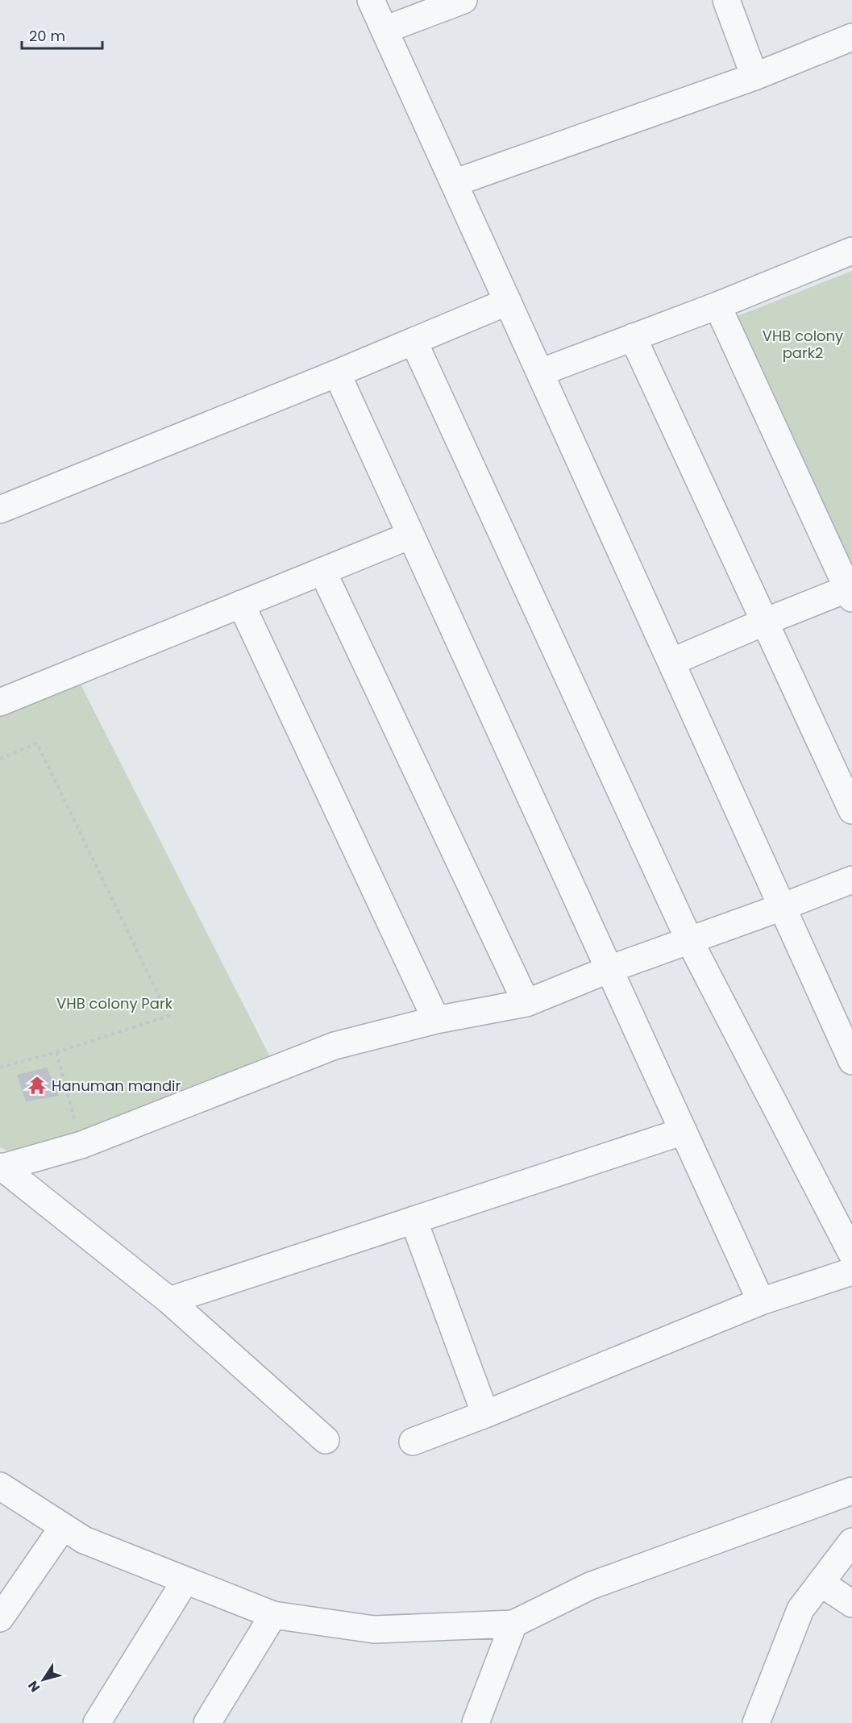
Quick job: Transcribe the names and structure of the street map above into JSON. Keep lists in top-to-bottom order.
{
  "parks": ["VHB colony park2", "VHB colony Park"],
  "places": {
    "temple": ["Hanuman mandir"]
  },
  "scale_bar": "20 m",
  "north": "bottom left"
}
